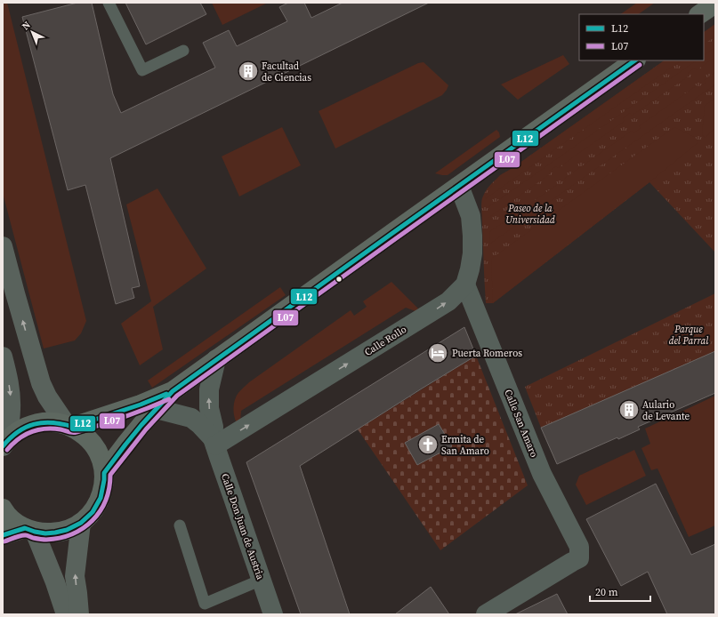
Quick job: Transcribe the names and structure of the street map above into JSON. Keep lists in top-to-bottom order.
{
  "streets": {
    "street": ["Calle Rollo", "Calle San Amaro", "Calle Don Juan de Austria"]
  },
  "crossings": [
    ["Calle Rollo", "Calle San Amaro"],
    ["Calle Rollo", "Calle Don Juan de Austria"]
  ],
  "one_way": ["Calle Rollo"],
  "parks": ["Paseo de la Universidad", "Parque del Parral"],
  "places": {
    "building": ["Facultad de Ciencias", "Aulario de Levante"],
    "hotel": ["Puerta Romeros"],
    "church": ["Ermita de San Amaro"]
  },
  "lines": ["transit line L12", "transit line L07"],
  "legend": ["L12", "L07"],
  "scale_bar": "20 m",
  "north": "top left"
}
